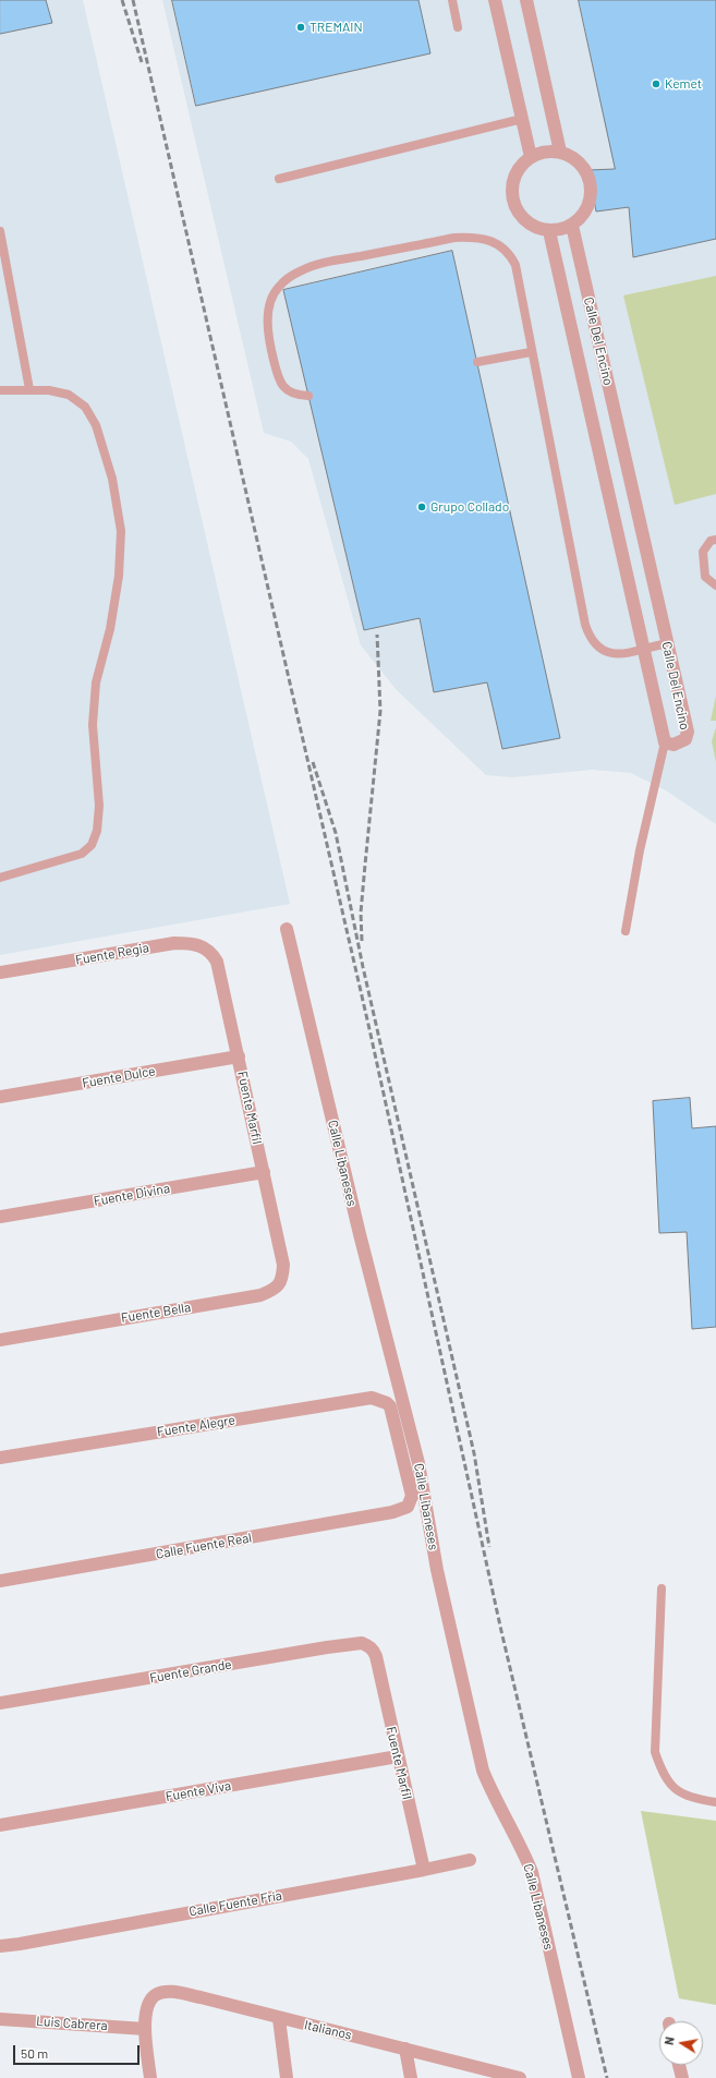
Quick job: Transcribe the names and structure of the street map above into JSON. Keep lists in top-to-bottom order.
{
  "streets": {
    "street": [
      "Calle Del Encino",
      "Fuente Regia",
      "Fuente Dulce",
      "Fuente Marfil",
      "Calle Libaneses",
      "Fuente Divina",
      "Fuente Bella",
      "Fuente Alegre",
      "Calle Fuente Real",
      "Fuente Grande",
      "Fuente Viva",
      "Calle Fuente Fría",
      "Luis Cabrera",
      "Italianos"
    ]
  },
  "crossings": [
    ["Fuente Regia", "Fuente Marfil"],
    ["Fuente Dulce", "Fuente Marfil"],
    ["Fuente Marfil", "Fuente Divina"],
    ["Fuente Marfil", "Fuente Bella"],
    ["Fuente Marfil", "Fuente Grande"],
    ["Fuente Marfil", "Fuente Viva"],
    ["Fuente Marfil", "Calle Fuente Fría"],
    ["Fuente Alegre", "Calle Fuente Real"],
    ["Luis Cabrera", "Italianos"]
  ],
  "places": ["TREMAIN", "Kemet", "Grupo Collado"],
  "scale_bar": "50 m",
  "north": "left"
}
